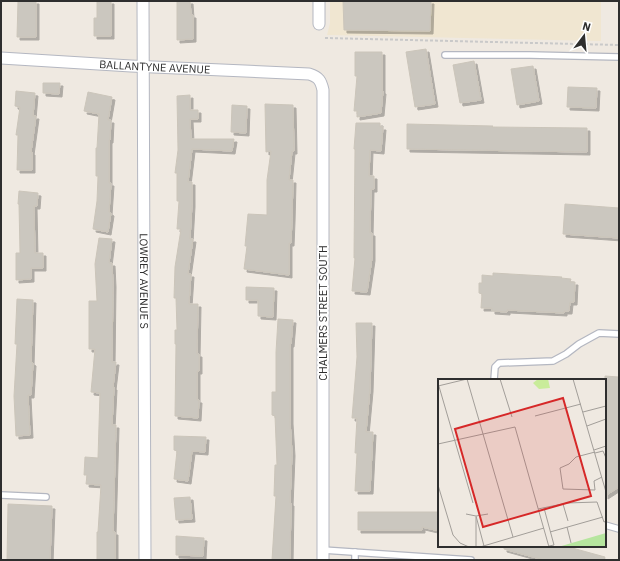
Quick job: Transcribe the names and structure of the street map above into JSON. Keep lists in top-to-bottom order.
{
  "streets": {
    "street": ["BALLANTYNE AVENUE", "LOWREY AVENUE S", "CHALMERS STREET SOUTH"]
  },
  "crossings": [
    ["BALLANTYNE AVENUE", "LOWREY AVENUE S"],
    ["BALLANTYNE AVENUE", "CHALMERS STREET SOUTH"]
  ],
  "north": "top"
}
